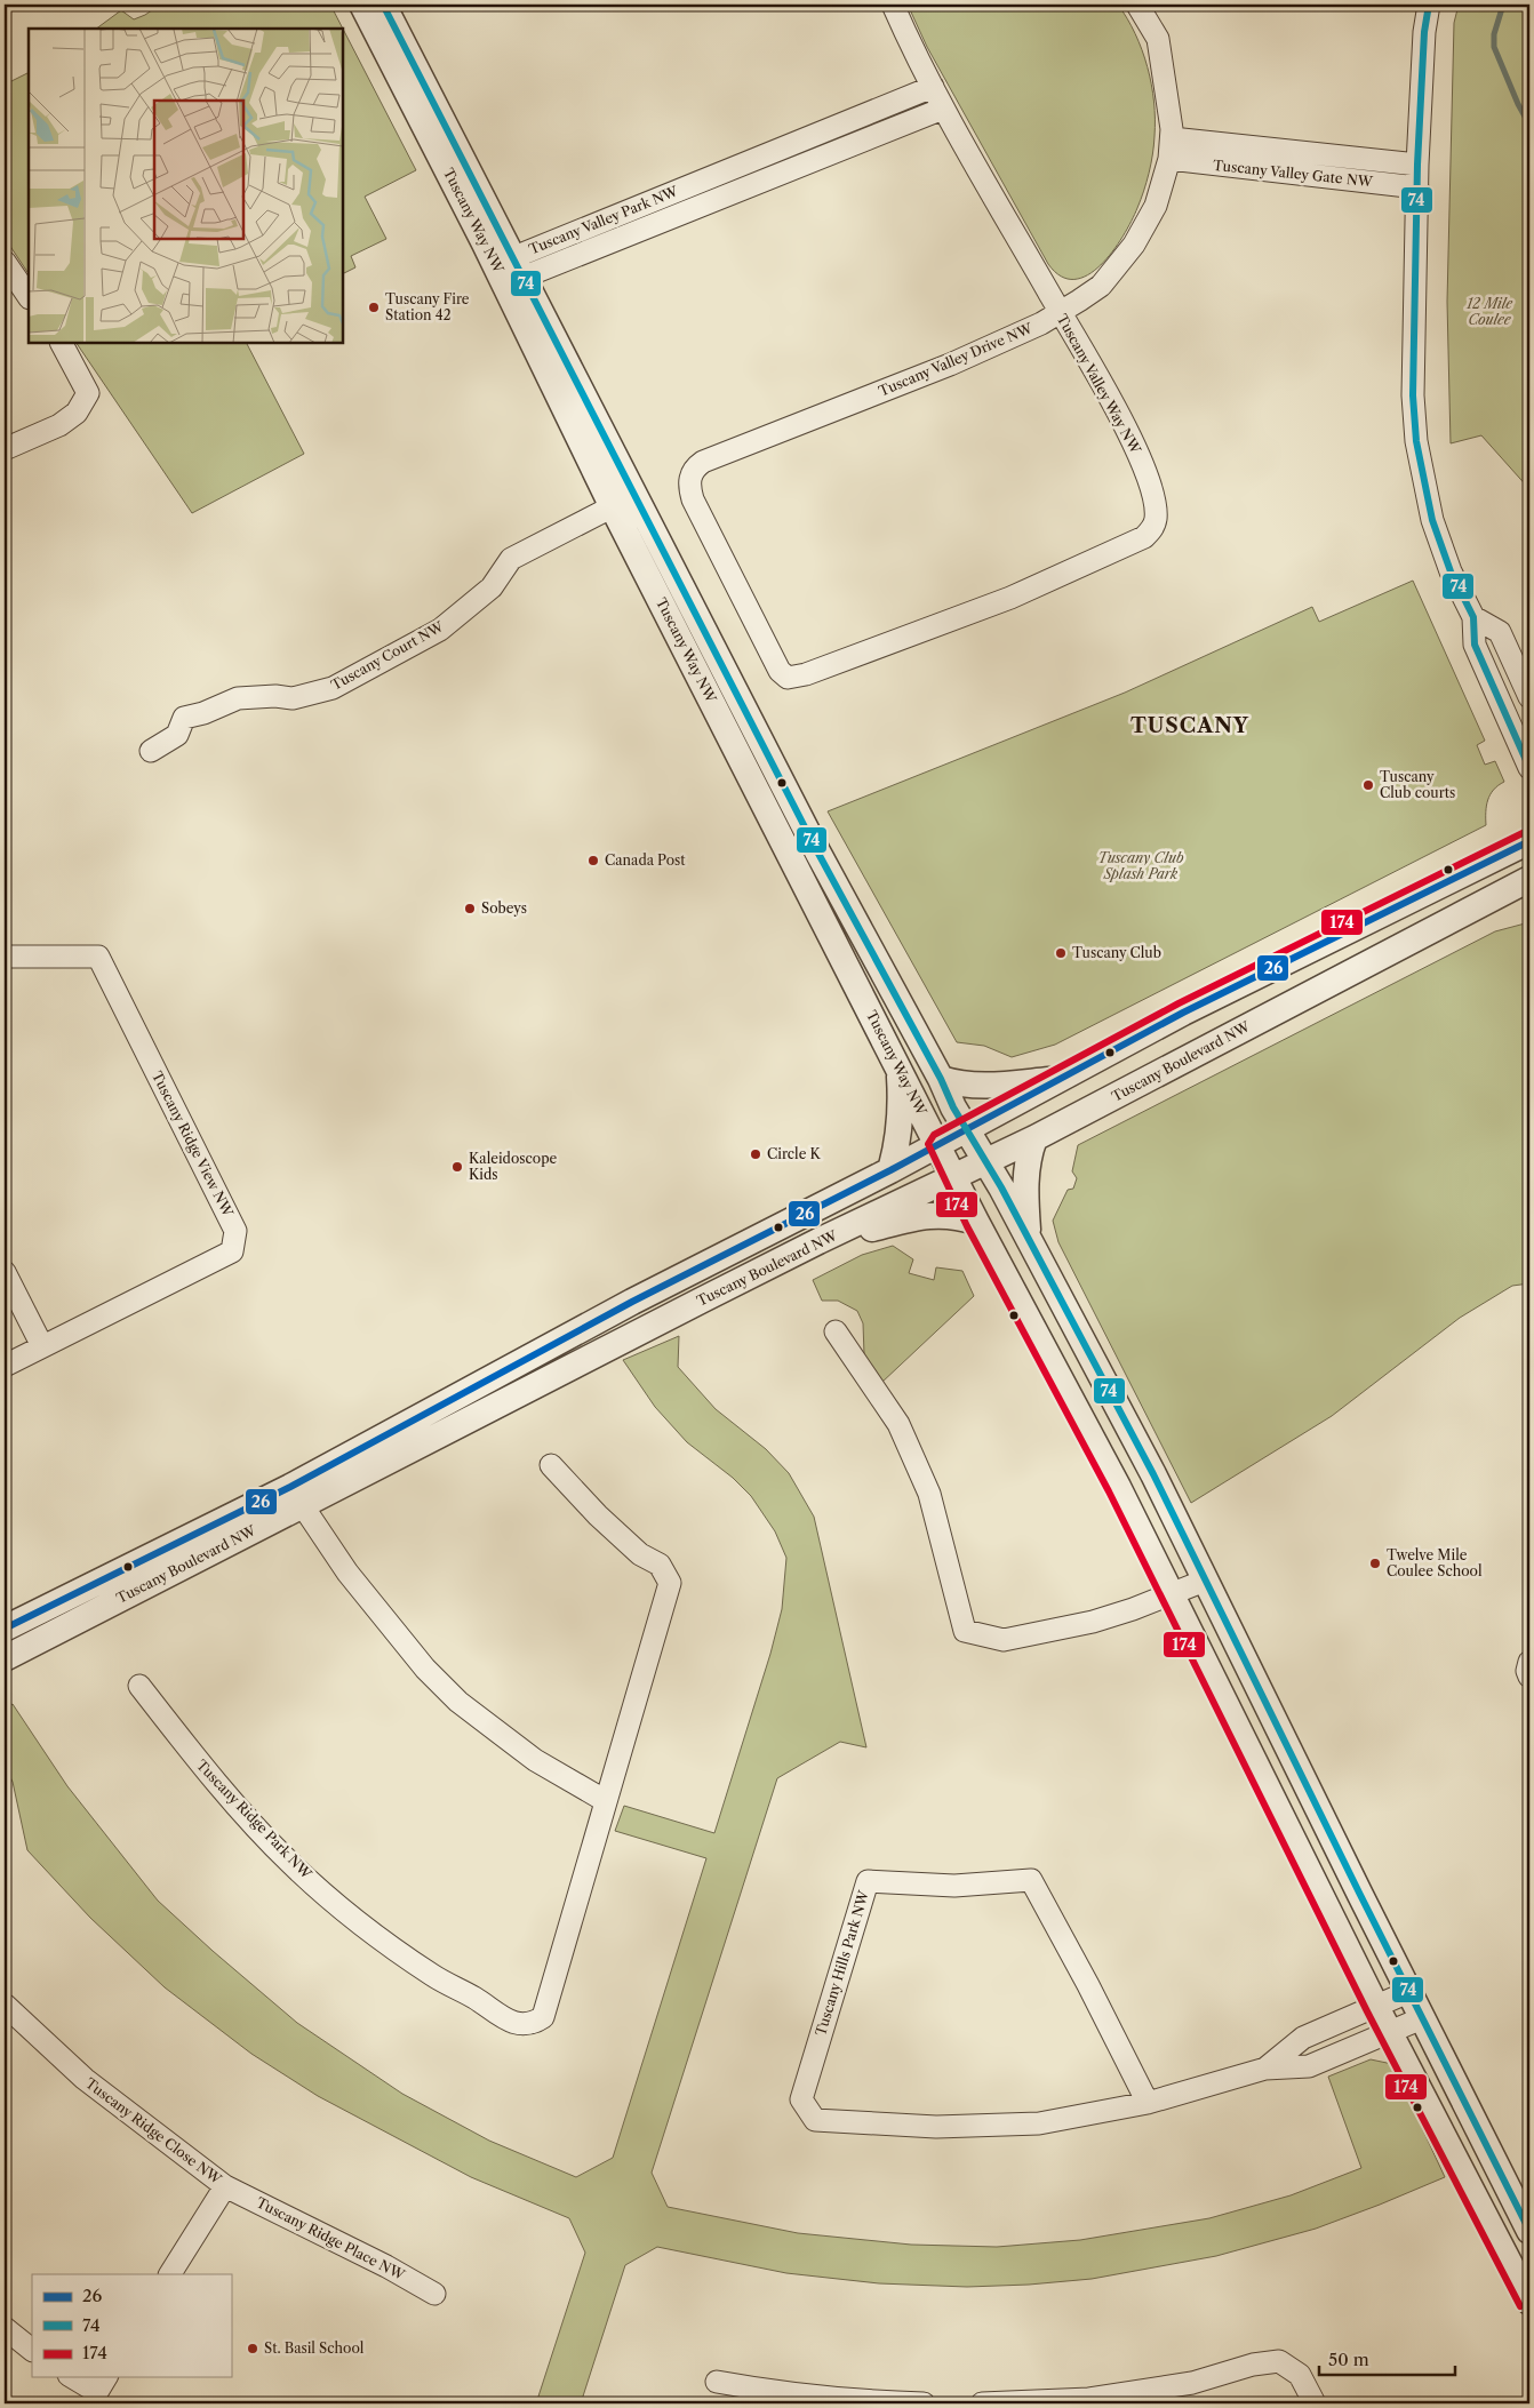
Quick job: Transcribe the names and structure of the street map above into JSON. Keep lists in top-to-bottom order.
{
  "streets": {
    "street": [
      "Tuscany Valley Gate NW",
      "Tuscany Way NW",
      "Tuscany Valley Park NW",
      "Tuscany Valley Drive NW",
      "Tuscany Valley Way NW",
      "Tuscany Court NW",
      "Tuscany Boulevard NW",
      "Tuscany Ridge View NW",
      "Tuscany Ridge Park NW",
      "Tuscany Hills Park NW",
      "Tuscany Ridge Close NW",
      "Tuscany Ridge Place NW"
    ]
  },
  "crossings": [
    ["Tuscany Valley Gate NW", "Tuscany Valley Drive NW"],
    ["Tuscany Way NW", "Tuscany Valley Park NW"],
    ["Tuscany Way NW", "Tuscany Court NW"],
    ["Tuscany Way NW", "Tuscany Boulevard NW"],
    ["Tuscany Way NW", "Tuscany Hills Park NW"],
    ["Tuscany Valley Park NW", "Tuscany Valley Way NW"],
    ["Tuscany Valley Drive NW", "Tuscany Valley Way NW"],
    ["Tuscany Ridge Close NW", "Tuscany Ridge Place NW"]
  ],
  "districts": ["TUSCANY"],
  "parks": ["12 Mile Coulee", "Tuscany Club Splash Park"],
  "places": [
    "Tuscany Fire Station 42",
    "Tuscany Club courts",
    "Canada Post",
    "Sobeys",
    "Tuscany Club",
    "Circle K",
    "Kaleidoscope Kids",
    "Twelve Mile Coulee School",
    "St. Basil School"
  ],
  "lines": ["transit line 74", "transit line 174", "transit line 26"],
  "legend": ["26", "74", "174"],
  "scale_bar": "50 m"
}
